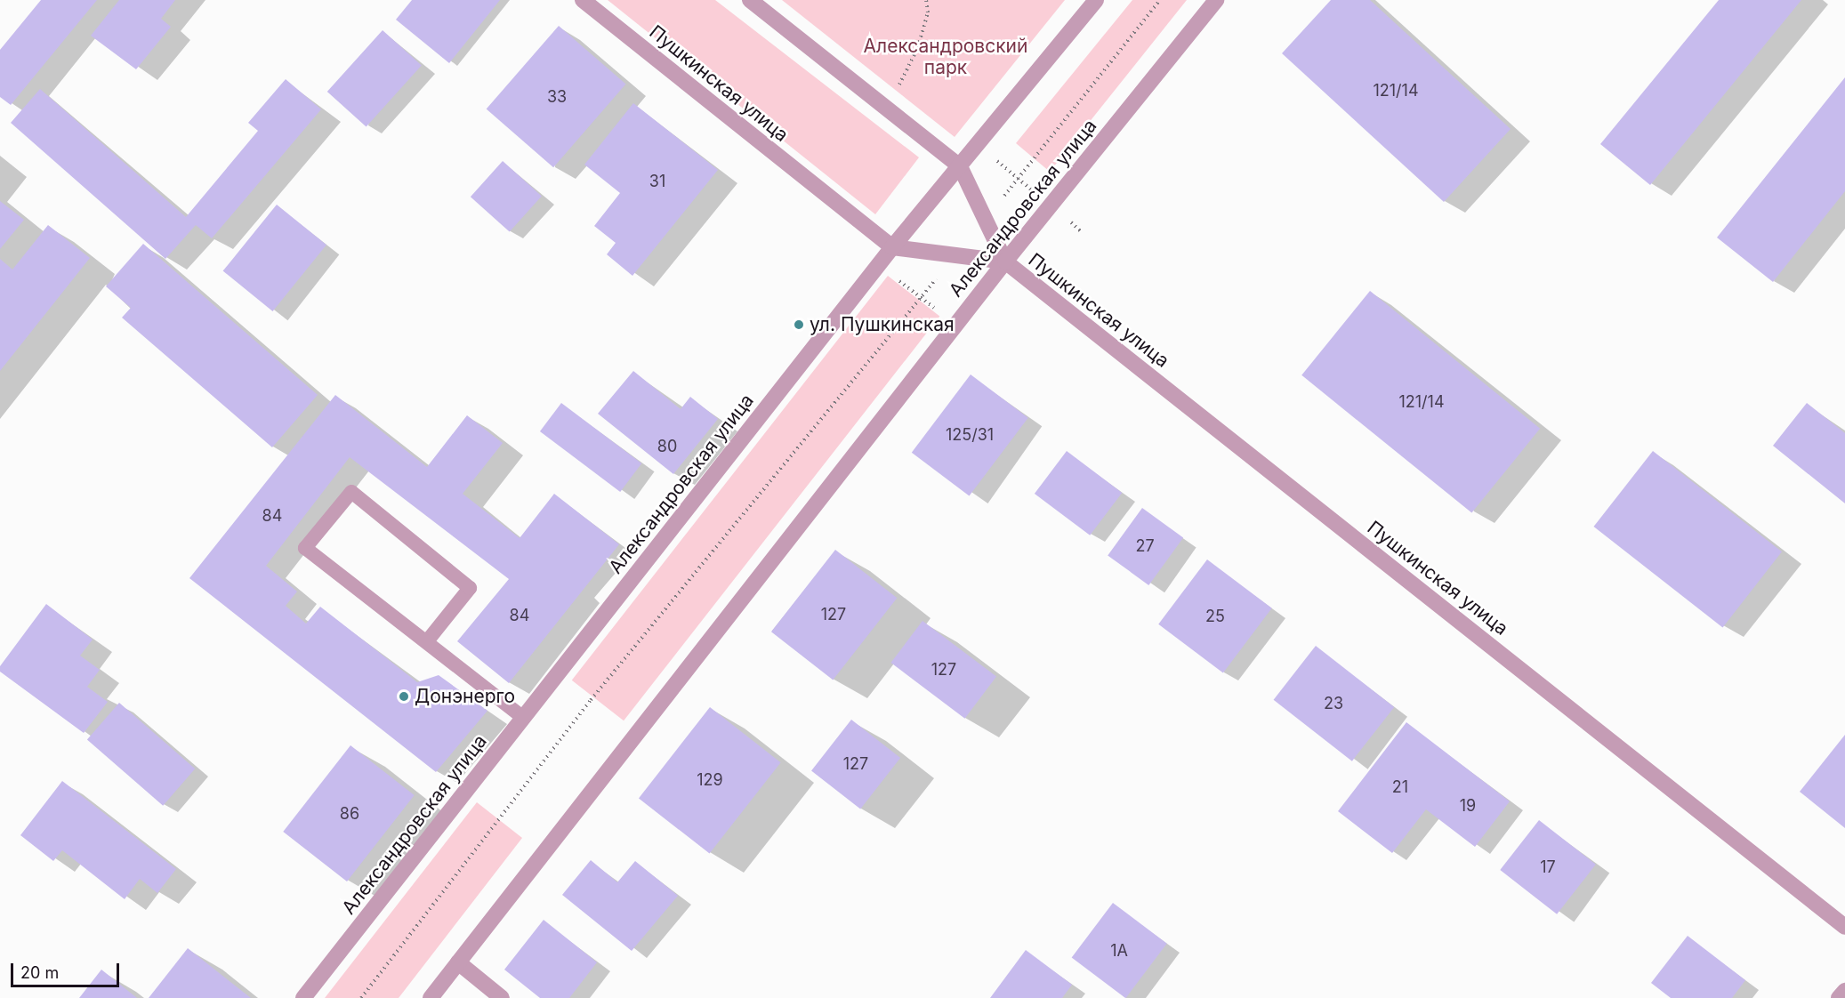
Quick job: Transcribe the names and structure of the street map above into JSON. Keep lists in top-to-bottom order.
{
  "streets": {
    "street": ["Пушкинская улица", "Александровская улица"]
  },
  "crossings": [
    ["Пушкинская улица", "Александровская улица"]
  ],
  "parks": ["Александровский парк"],
  "places": ["ул. Пушкинская", "Донэнерго"],
  "house_numbers": [
    "121/14",
    "33",
    "31",
    "121/14",
    "125/31",
    "80",
    "84",
    "27",
    "127",
    "84",
    "25",
    "127",
    "23",
    "127",
    "129",
    "21",
    "19",
    "86",
    "17",
    "1А"
  ],
  "scale_bar": "20 m"
}
